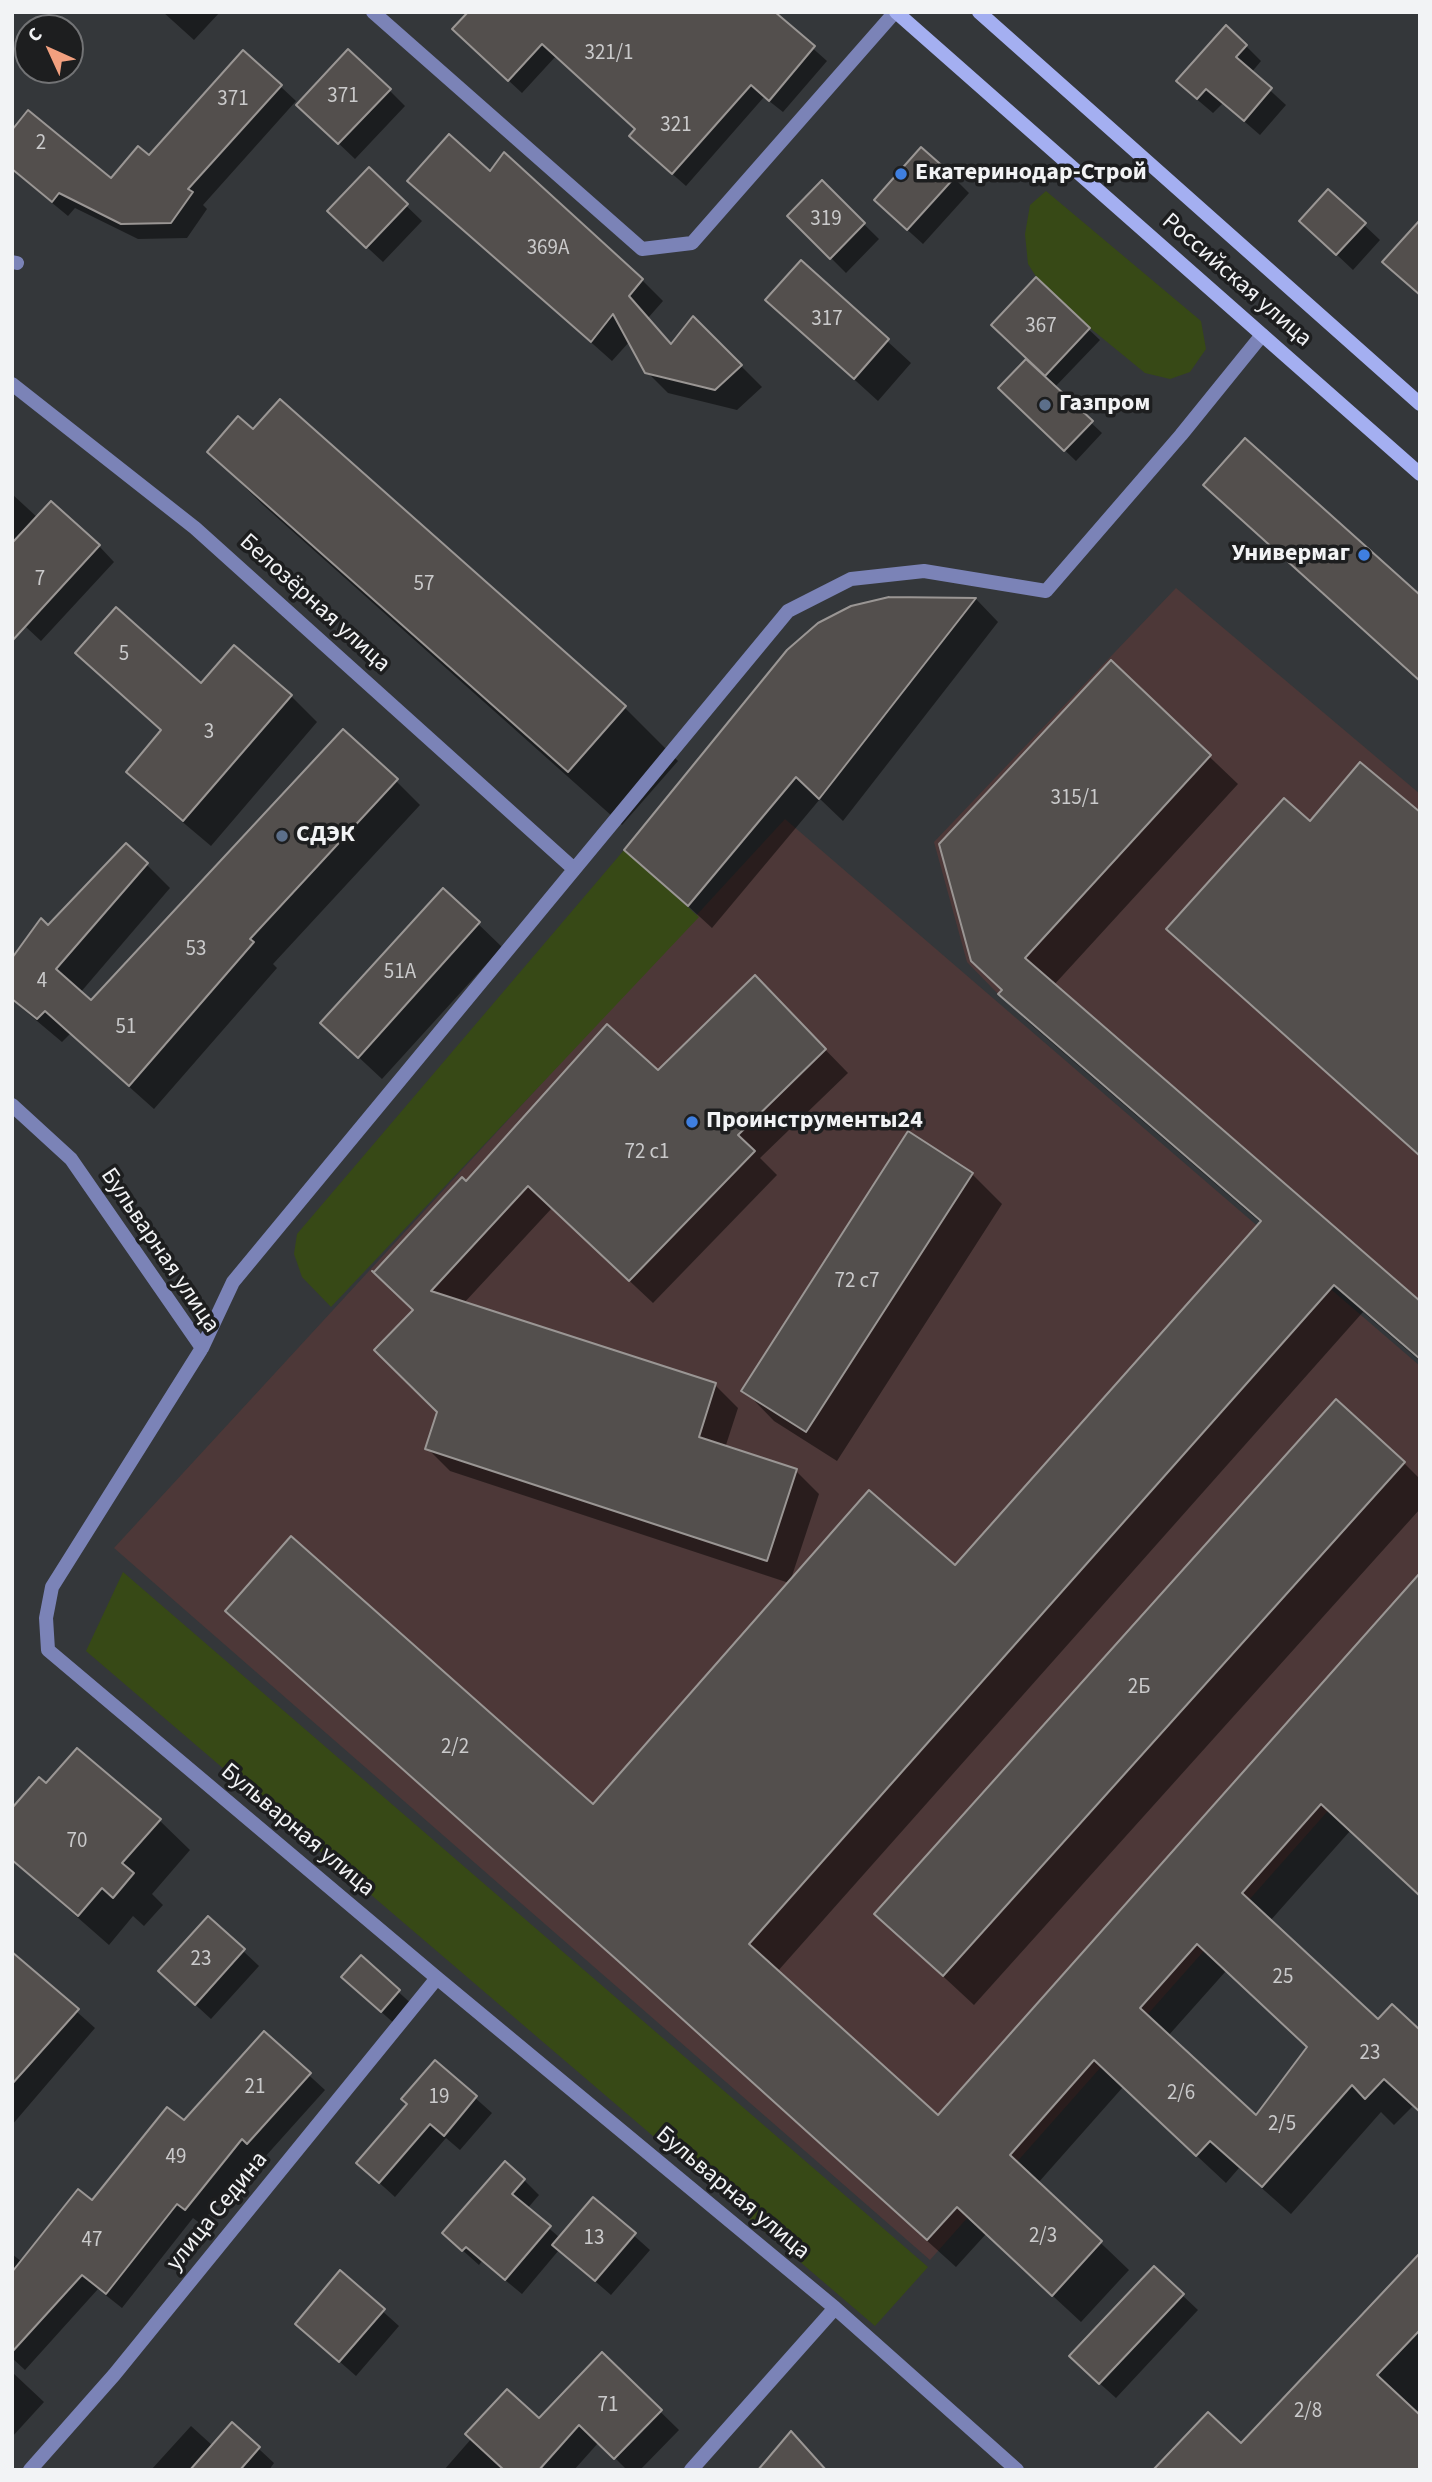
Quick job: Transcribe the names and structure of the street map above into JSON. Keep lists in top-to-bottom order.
{
  "streets": {
    "main road": ["Российская улица"],
    "street": ["Белозёрная улица", "Бульварная улица", "улица Седина"]
  },
  "crossings": [
    ["Бульварная улица", "улица Седина"]
  ],
  "places": [
    "Екатеринодар-Строй",
    "Газпром",
    "Универмаг",
    "СДЭК",
    "Проинструменты24"
  ],
  "house_numbers": [
    "321/1",
    "371",
    "371",
    "321",
    "2",
    "319",
    "369А",
    "317",
    "367",
    "7",
    "57",
    "5",
    "3",
    "315/1",
    "53",
    "51А",
    "4",
    "51",
    "72 с1",
    "72 с7",
    "2Б",
    "2/2",
    "70",
    "23",
    "25",
    "23",
    "21",
    "2/6",
    "19",
    "2/5",
    "49",
    "2/3",
    "13",
    "47",
    "71",
    "2/8"
  ],
  "north": "top left"
}
